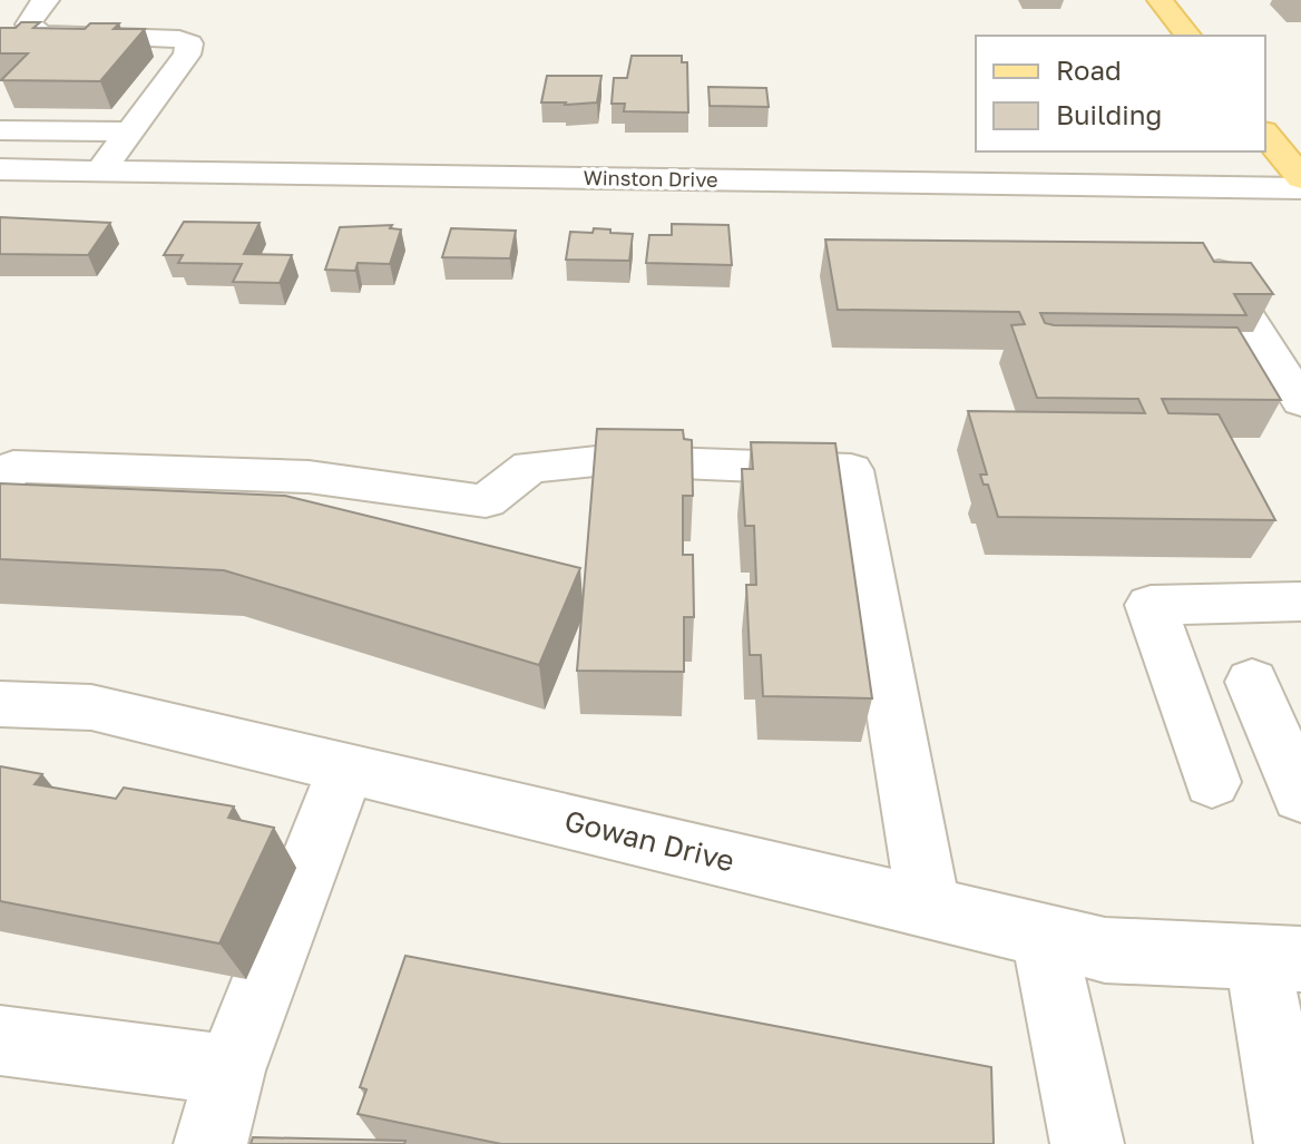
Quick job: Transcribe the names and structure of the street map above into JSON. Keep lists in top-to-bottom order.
{
  "streets": {
    "street": ["Winston Drive", "Gowan Drive"]
  },
  "legend": ["Road", "Building"]
}
